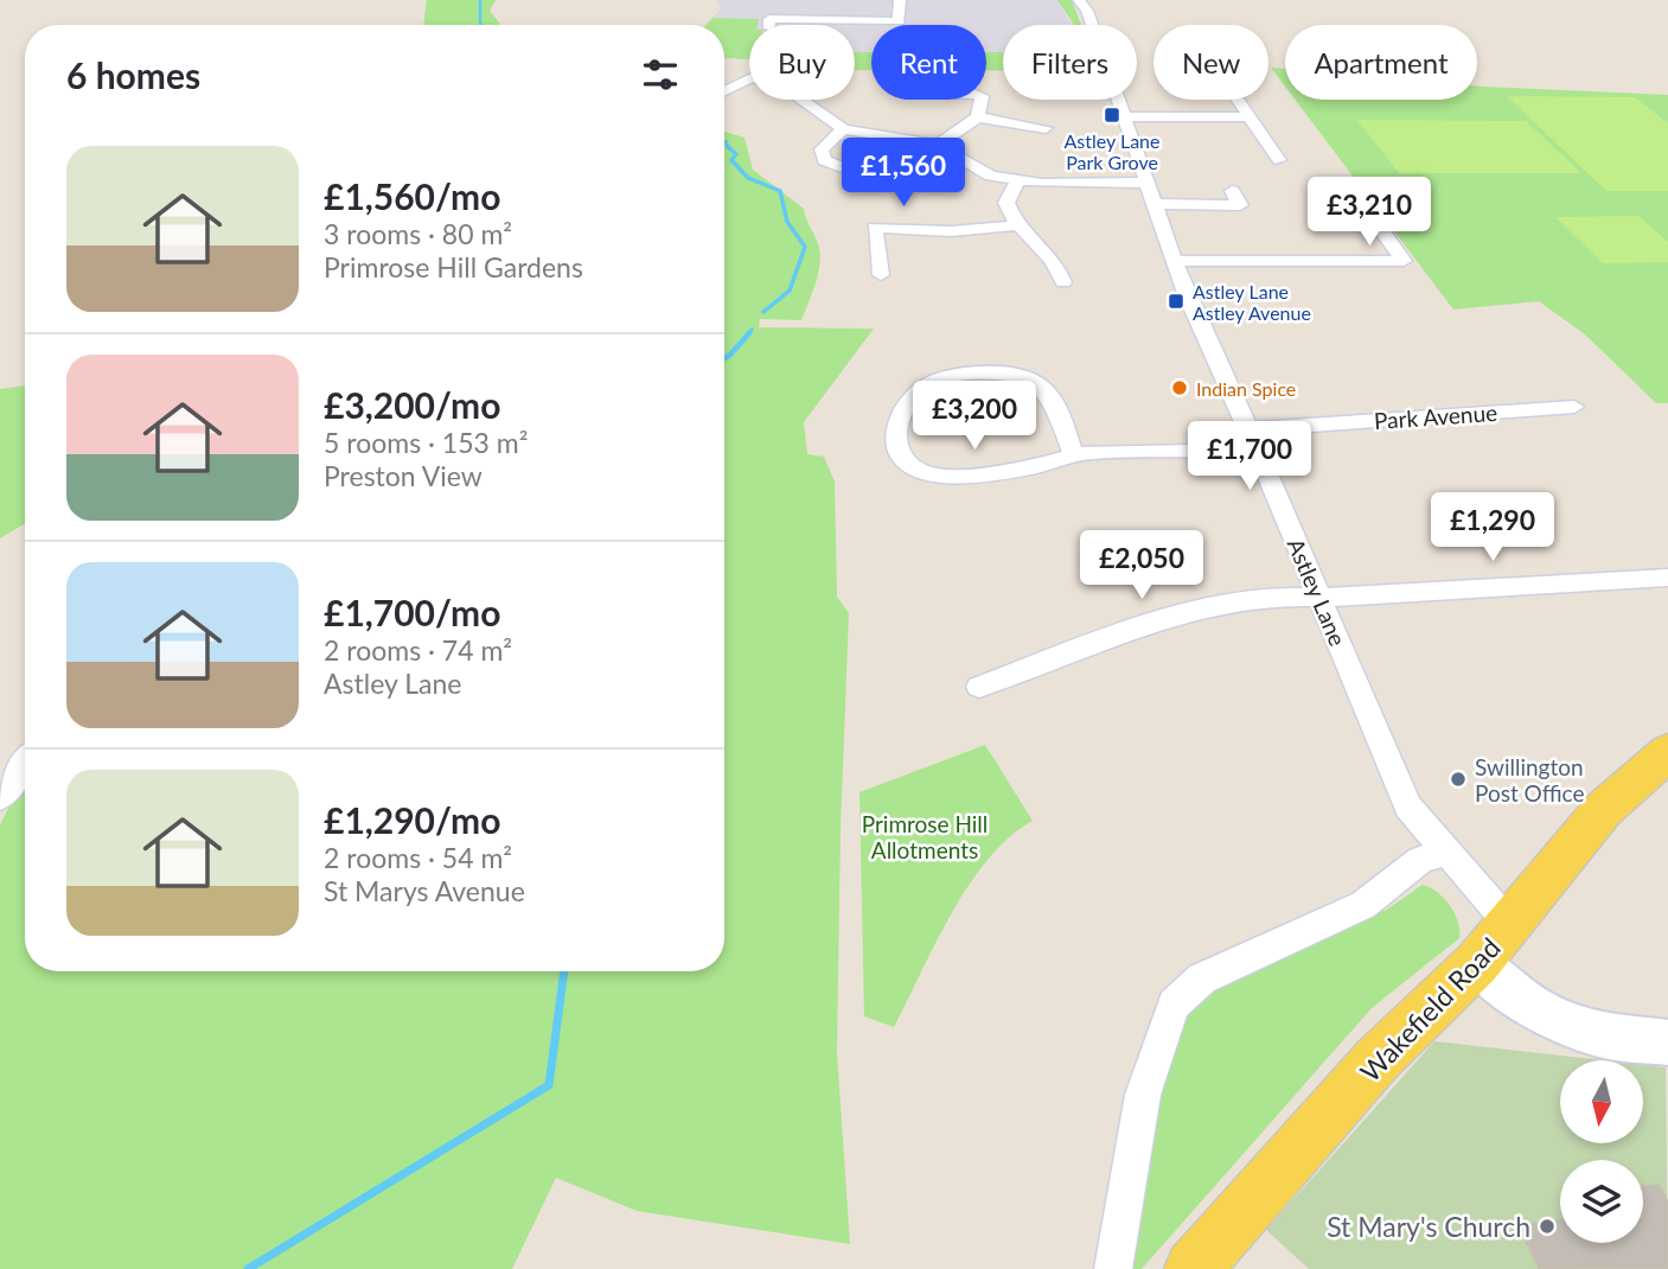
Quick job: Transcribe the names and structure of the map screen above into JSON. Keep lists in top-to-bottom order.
{
  "streets": {
    "main road": ["Wakefield Road"],
    "street": ["Park Avenue", "Astley Lane"]
  },
  "crossings": [
    ["Park Avenue", "Astley Lane"],
    ["Astley Lane", "Wakefield Road"]
  ],
  "parks": ["Primrose Hill Allotments"],
  "places": {
    "transit": ["Astley Lane Park Grove", "Astley Lane Astley Avenue"],
    "other": ["Indian Spice", "Swillington Post Office", "St Mary's Church"]
  },
  "north": "bottom",
  "page": {
    "chip": [
      "Buy",
      "Rent",
      "Filters",
      "New",
      "Apartment"
    ],
    "heading": "6 homes",
    "list": [
      {
        "name": "£1,560/mo",
        "note": "3 rooms · 80 m² · Primrose Hill Gardens"
      },
      {
        "name": "£3,200/mo",
        "note": "5 rooms · 153 m² · Preston View"
      },
      {
        "name": "£1,700/mo",
        "note": "2 rooms · 74 m² · Astley Lane"
      },
      {
        "name": "£1,290/mo",
        "note": "2 rooms · 54 m² · St Marys Avenue"
      }
    ],
    "price": [
      "£1,560",
      "£3,210",
      "£3,200",
      "£1,700",
      "£1,290",
      "£2,050"
    ]
  }
}
